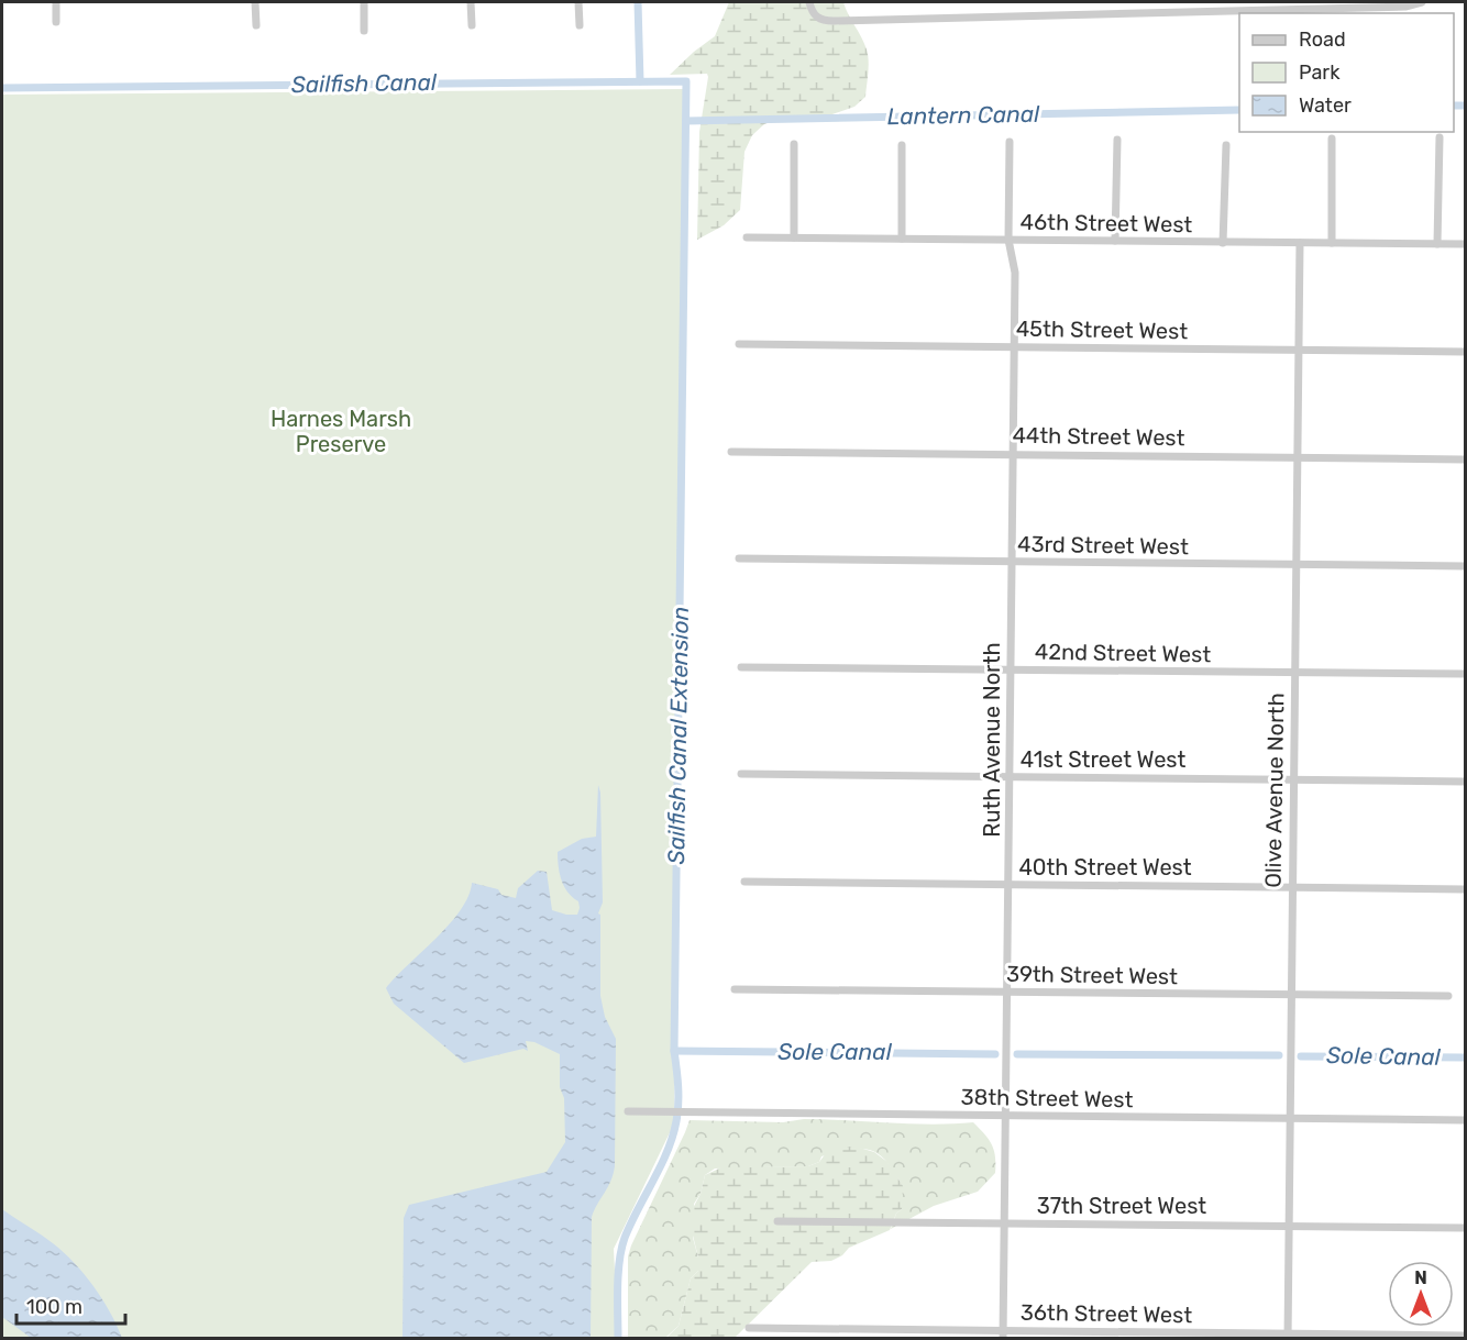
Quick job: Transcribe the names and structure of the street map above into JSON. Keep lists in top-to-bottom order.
{
  "streets": {
    "street": [
      "46th Street West",
      "45th Street West",
      "44th Street West",
      "43rd Street West",
      "42nd Street West",
      "Ruth Avenue North",
      "41st Street West",
      "Olive Avenue North",
      "40th Street West",
      "39th Street West",
      "38th Street West",
      "37th Street West",
      "36th Street West"
    ]
  },
  "crossings": [
    ["46th Street West", "Ruth Avenue North"],
    ["46th Street West", "Olive Avenue North"],
    ["45th Street West", "Ruth Avenue North"],
    ["45th Street West", "Olive Avenue North"],
    ["44th Street West", "Ruth Avenue North"],
    ["44th Street West", "Olive Avenue North"],
    ["43rd Street West", "Ruth Avenue North"],
    ["43rd Street West", "Olive Avenue North"],
    ["42nd Street West", "Ruth Avenue North"],
    ["42nd Street West", "Olive Avenue North"],
    ["Ruth Avenue North", "41st Street West"],
    ["Ruth Avenue North", "40th Street West"],
    ["Ruth Avenue North", "39th Street West"],
    ["Ruth Avenue North", "38th Street West"],
    ["Ruth Avenue North", "37th Street West"],
    ["Ruth Avenue North", "36th Street West"],
    ["41st Street West", "Olive Avenue North"],
    ["Olive Avenue North", "40th Street West"],
    ["Olive Avenue North", "39th Street West"],
    ["Olive Avenue North", "38th Street West"],
    ["Olive Avenue North", "37th Street West"],
    ["Olive Avenue North", "36th Street West"]
  ],
  "water": [
    "Sailfish Canal",
    "Lantern Canal",
    "Sailfish Canal Extension",
    "Sole Canal"
  ],
  "parks": ["Harnes Marsh Preserve"],
  "legend": ["Road", "Park", "Water"],
  "scale_bar": "100 m",
  "north": "top"
}
